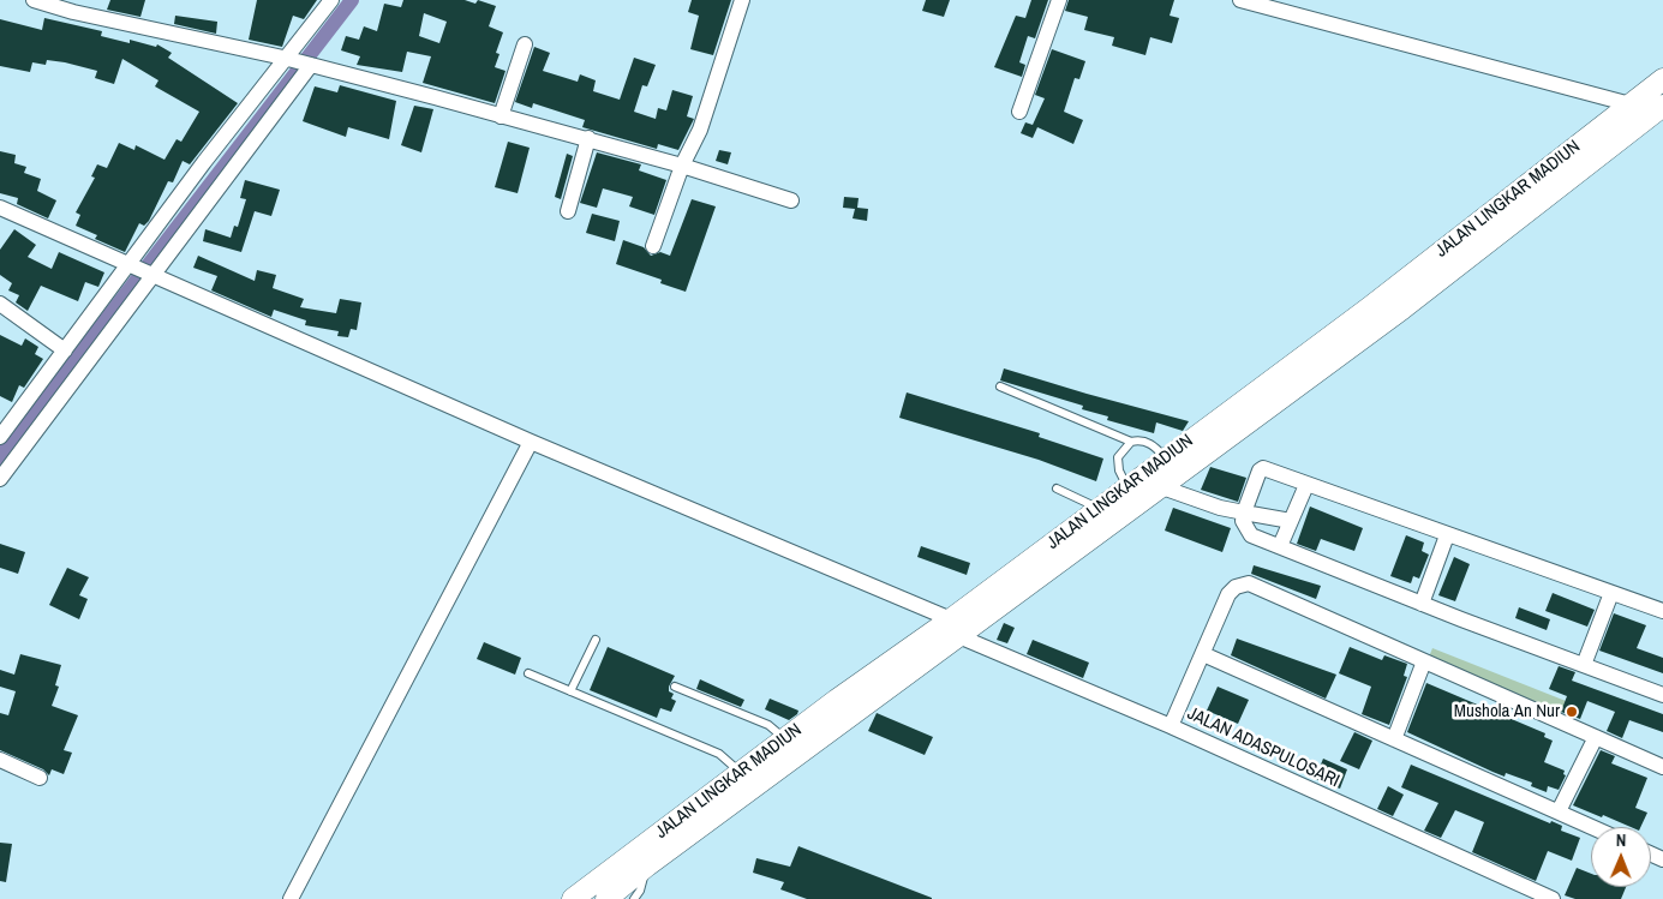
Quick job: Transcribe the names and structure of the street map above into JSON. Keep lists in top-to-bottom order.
{
  "streets": {
    "main road": ["JALAN LINGKAR MADIUN"],
    "street": ["JALAN ADASPULOSARI"]
  },
  "crossings": [
    ["JALAN LINGKAR MADIUN", "JALAN ADASPULOSARI"]
  ],
  "places": ["Mushola An Nur"],
  "north": "top"
}
